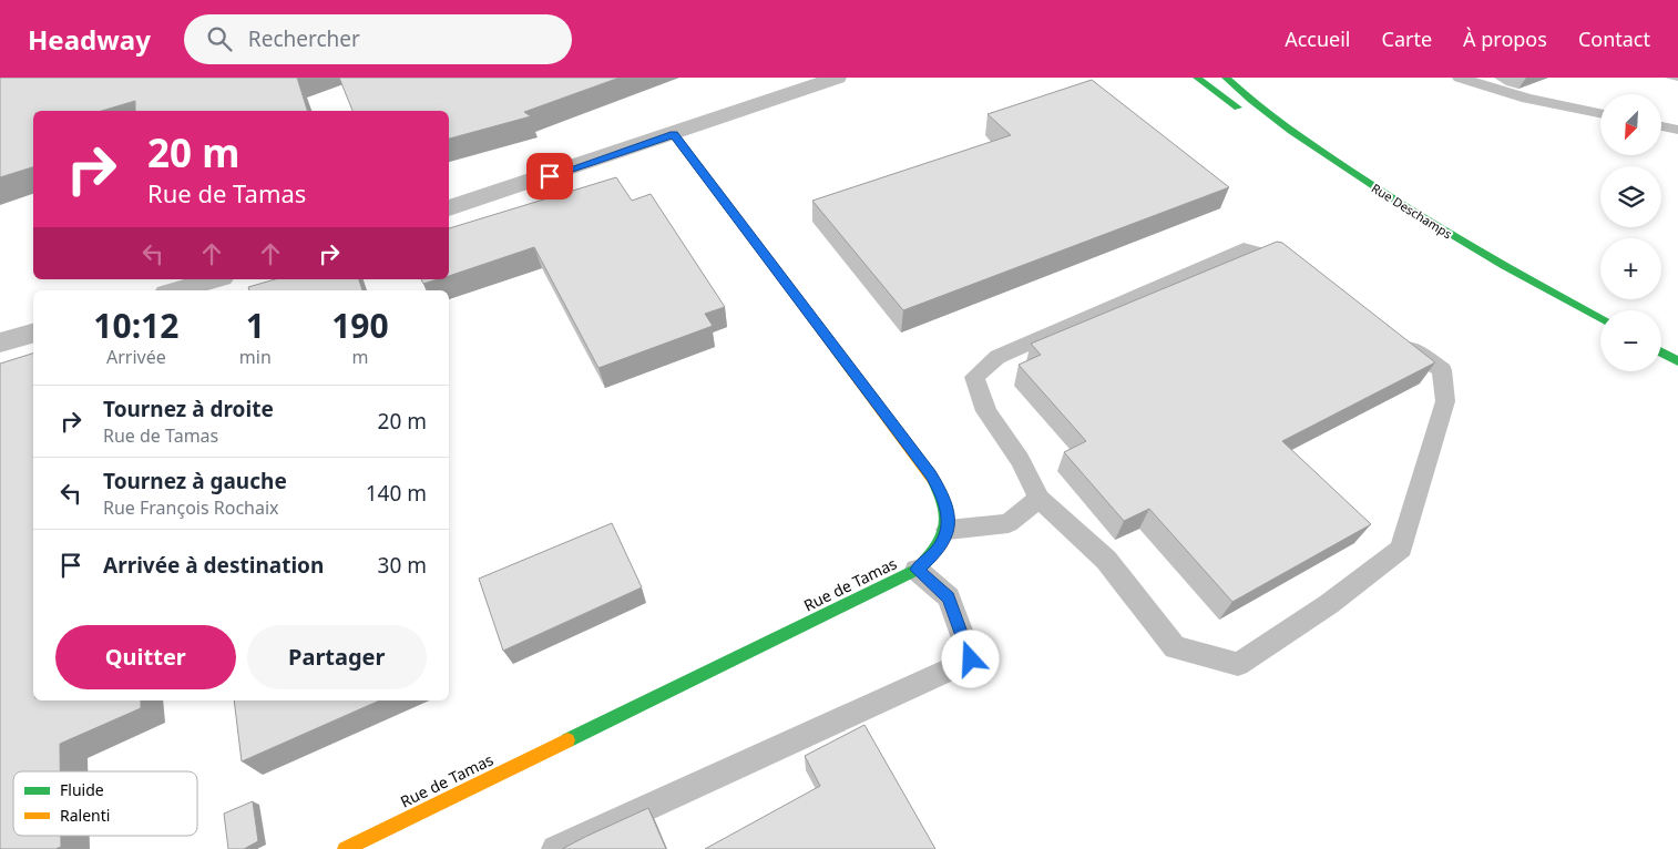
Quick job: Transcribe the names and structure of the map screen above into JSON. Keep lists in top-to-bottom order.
{
  "streets": {
    "street": ["Rue Deschamps", "Rue de Tamas"]
  },
  "legend": ["Fluide", "Ralenti"],
  "north": "bottom left",
  "page": {
    "header": "Headway",
    "search": "Rechercher",
    "nav": [
      "Accueil",
      "Carte",
      "À propos",
      "Contact"
    ],
    "map_buttons": ["+", "−"],
    "turn": ["20 m", "Rue de Tamas"],
    "eta": [
      "10:12",
      "Arrivée",
      "1",
      "min",
      "190",
      "m"
    ],
    "list": [
      {
        "name": "Tournez à droite",
        "note": "Rue de Tamas",
        "value": "20 m"
      },
      {
        "name": "Tournez à gauche",
        "note": "Rue François Rochaix",
        "value": "140 m"
      },
      {
        "name": "Arrivée à destination",
        "value": "30 m"
      }
    ],
    "buttons": ["Quitter", "Partager"]
  }
}
